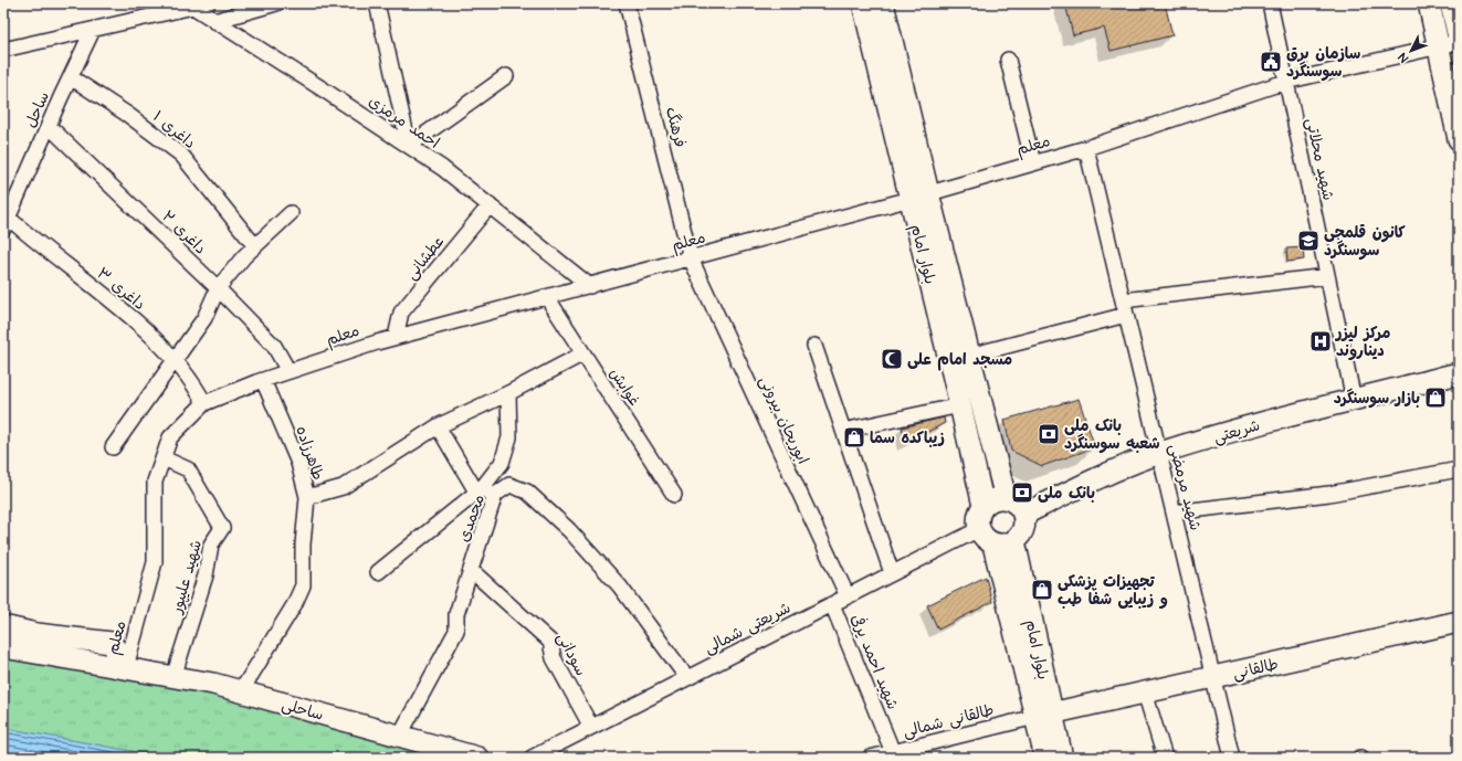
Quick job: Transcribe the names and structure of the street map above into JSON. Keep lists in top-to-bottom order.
{
  "streets": {
    "main road": [
      "بلوار امام",
      "شریعتی",
      "طالقانی",
      "ساحلی"
    ],
    "street": [
      "ساحل",
      "احمد مرمزی",
      "فرهنگ",
      "داغری ۱",
      "معلم",
      "شهید محلاتی",
      "داغری ۲",
      "عطشانی",
      "داغری ۳",
      "غوابش",
      "ابوریحان بیرونی",
      "طاهرزاده",
      "شهید مرمضی",
      "محمدی",
      "شهید علیپور",
      "شریعتی شمالی",
      "سودانی",
      "شهید احمد یرفی",
      "طالقانی شمالی"
    ]
  },
  "crossings": [
    ["ساحل", "داغری ۱"],
    ["ساحل", "داغری ۲"],
    ["ساحل", "داغری ۳"],
    ["احمد مرمزی", "معلم"],
    ["احمد مرمزی", "عطشانی"],
    ["فرهنگ", "معلم"],
    ["فرهنگ", "ابوریحان بیرونی"],
    ["معلم", "شهید محلاتی"],
    ["معلم", "داغری ۲"],
    ["معلم", "بلوار امام"],
    ["معلم", "عطشانی"],
    ["معلم", "داغری ۳"],
    ["معلم", "غوابش"],
    ["معلم", "ابوریحان بیرونی"],
    ["معلم", "طاهرزاده"],
    ["معلم", "شهید مرمضی"],
    ["معلم", "شهید علیپور"],
    ["معلم", "ساحلی"],
    ["شهید محلاتی", "شریعتی"],
    ["بلوار امام", "شریعتی"],
    ["بلوار امام", "شریعتی شمالی"],
    ["بلوار امام", "طالقانی"],
    ["بلوار امام", "طالقانی شمالی"],
    ["غوابش", "طاهرزاده"],
    ["ابوریحان بیرونی", "شریعتی شمالی"],
    ["شریعتی", "شهید مرمضی"],
    ["شریعتی", "شریعتی شمالی"],
    ["شهید مرمضی", "طالقانی"],
    ["محمدی", "شریعتی شمالی"],
    ["محمدی", "سودانی"],
    ["محمدی", "ساحلی"],
    ["شهید علیپور", "ساحلی"],
    ["شریعتی شمالی", "سودانی"],
    ["شریعتی شمالی", "شهید احمد یرفی"],
    ["شهید احمد یرفی", "طالقانی شمالی"],
    ["طالقانی", "طالقانی شمالی"]
  ],
  "places": {
    "public building": ["سازمان برق سوسنگرد"],
    "school or university": ["کانون قلمچی سوسنگرد"],
    "hospital": ["مرکز لیزر دیناروند"],
    "mosque": ["مسجد امام علی"],
    "shop": ["بازار سوسنگرد", "زیباکده سما", "تجهیزات پزشکی و زیبایی شفا طب"],
    "bank": ["بانک ملی شعبه سوسنگرد", "بانک ملی"]
  },
  "north": "bottom left"
}
